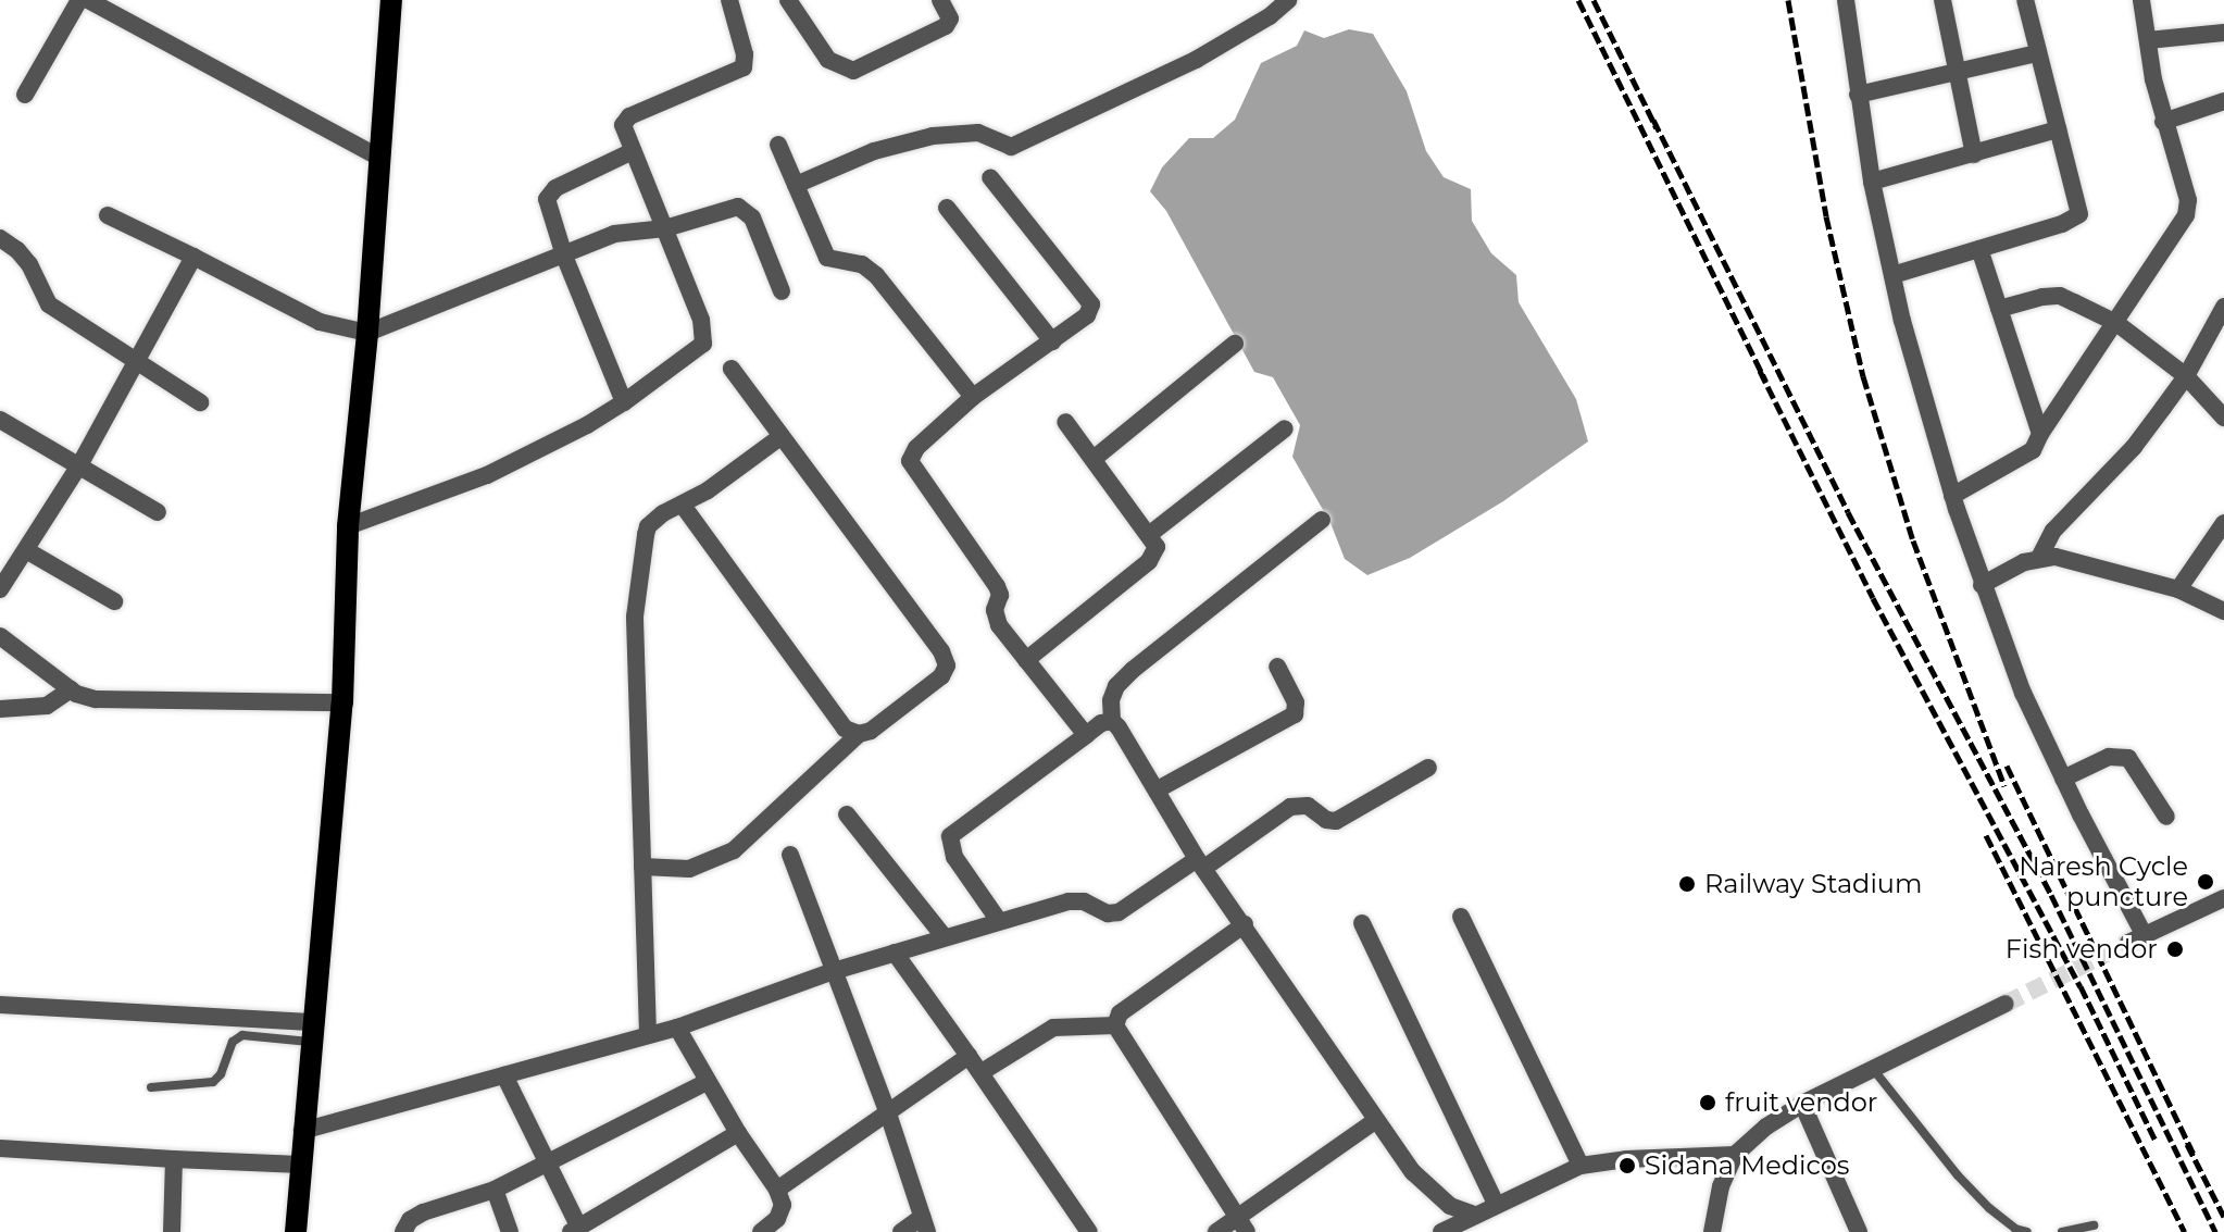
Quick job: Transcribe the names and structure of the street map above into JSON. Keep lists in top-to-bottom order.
{
  "places": [
    "Naresh Cycle puncture",
    "Railway Stadium",
    "Fish vendor",
    "fruit vendor",
    "Sidana Medicos"
  ]
}
